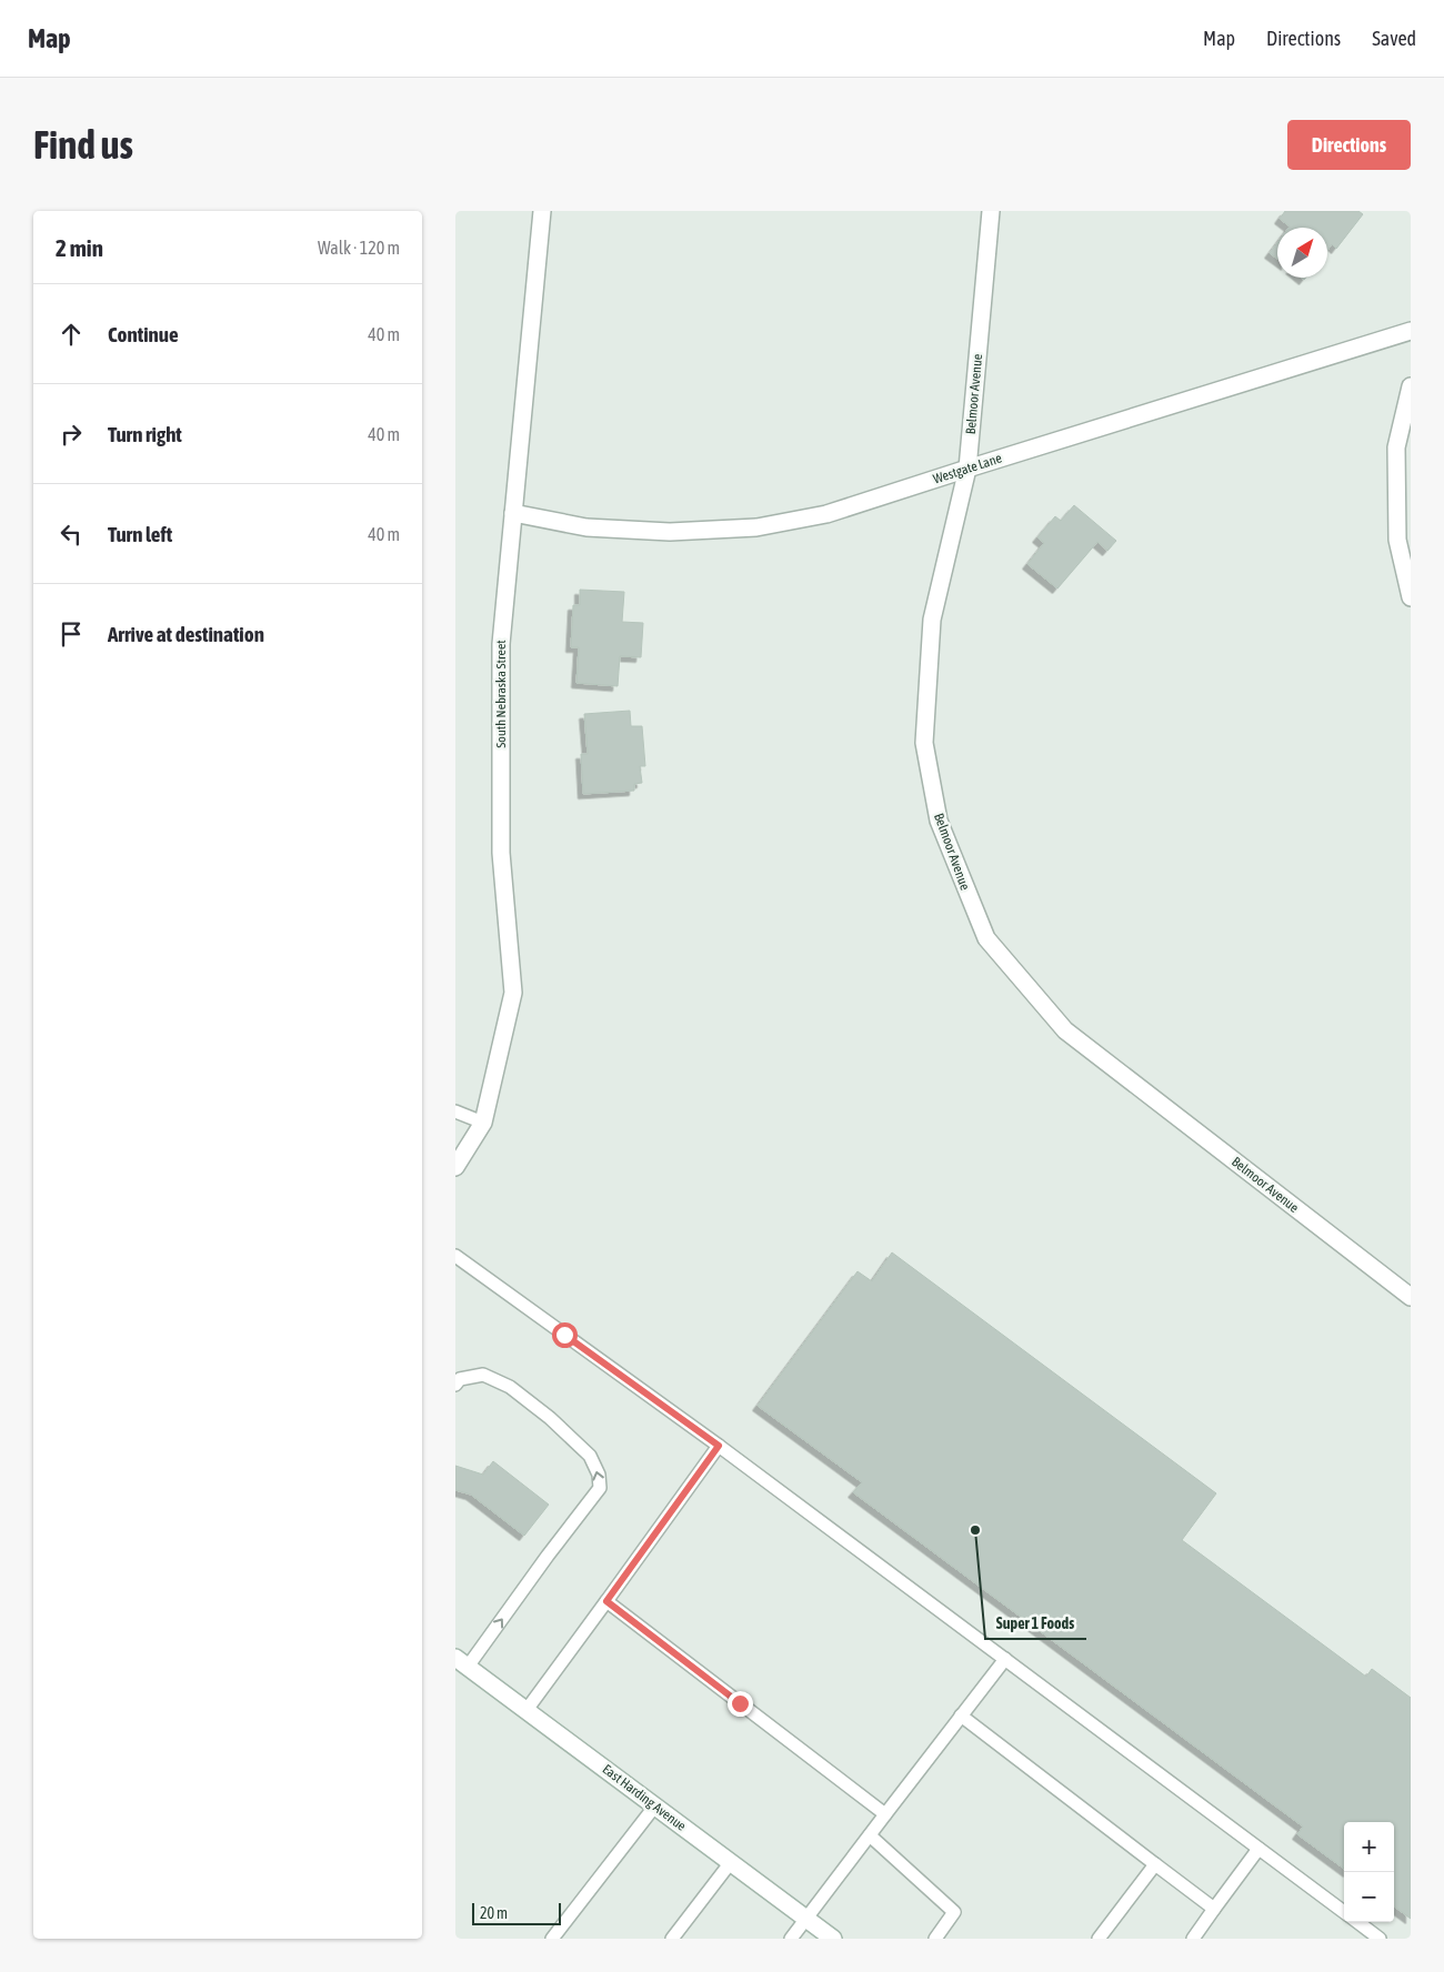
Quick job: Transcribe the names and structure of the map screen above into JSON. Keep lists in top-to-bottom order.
{
  "streets": {
    "street": [
      "Belmoor Avenue",
      "Westgate Lane",
      "South Nebraska Street",
      "East Harding Avenue"
    ]
  },
  "crossings": [
    ["Belmoor Avenue", "Westgate Lane"],
    ["Westgate Lane", "South Nebraska Street"]
  ],
  "places": ["Super 1 Foods"],
  "scale_bar": "20 m",
  "north": "top right",
  "page": {
    "header": "Map",
    "nav": ["Map", "Directions", "Saved"],
    "buttons": "Directions",
    "title": "Find us",
    "heading": ["2 min", "Walk · 120 m"],
    "list": [
      ["Continue", "40 m"],
      ["Turn right", "40 m"],
      ["Turn left", "40 m"],
      "Arrive at destination"
    ],
    "map_buttons": ["+", "−"],
    "scale": "20 m"
  }
}
